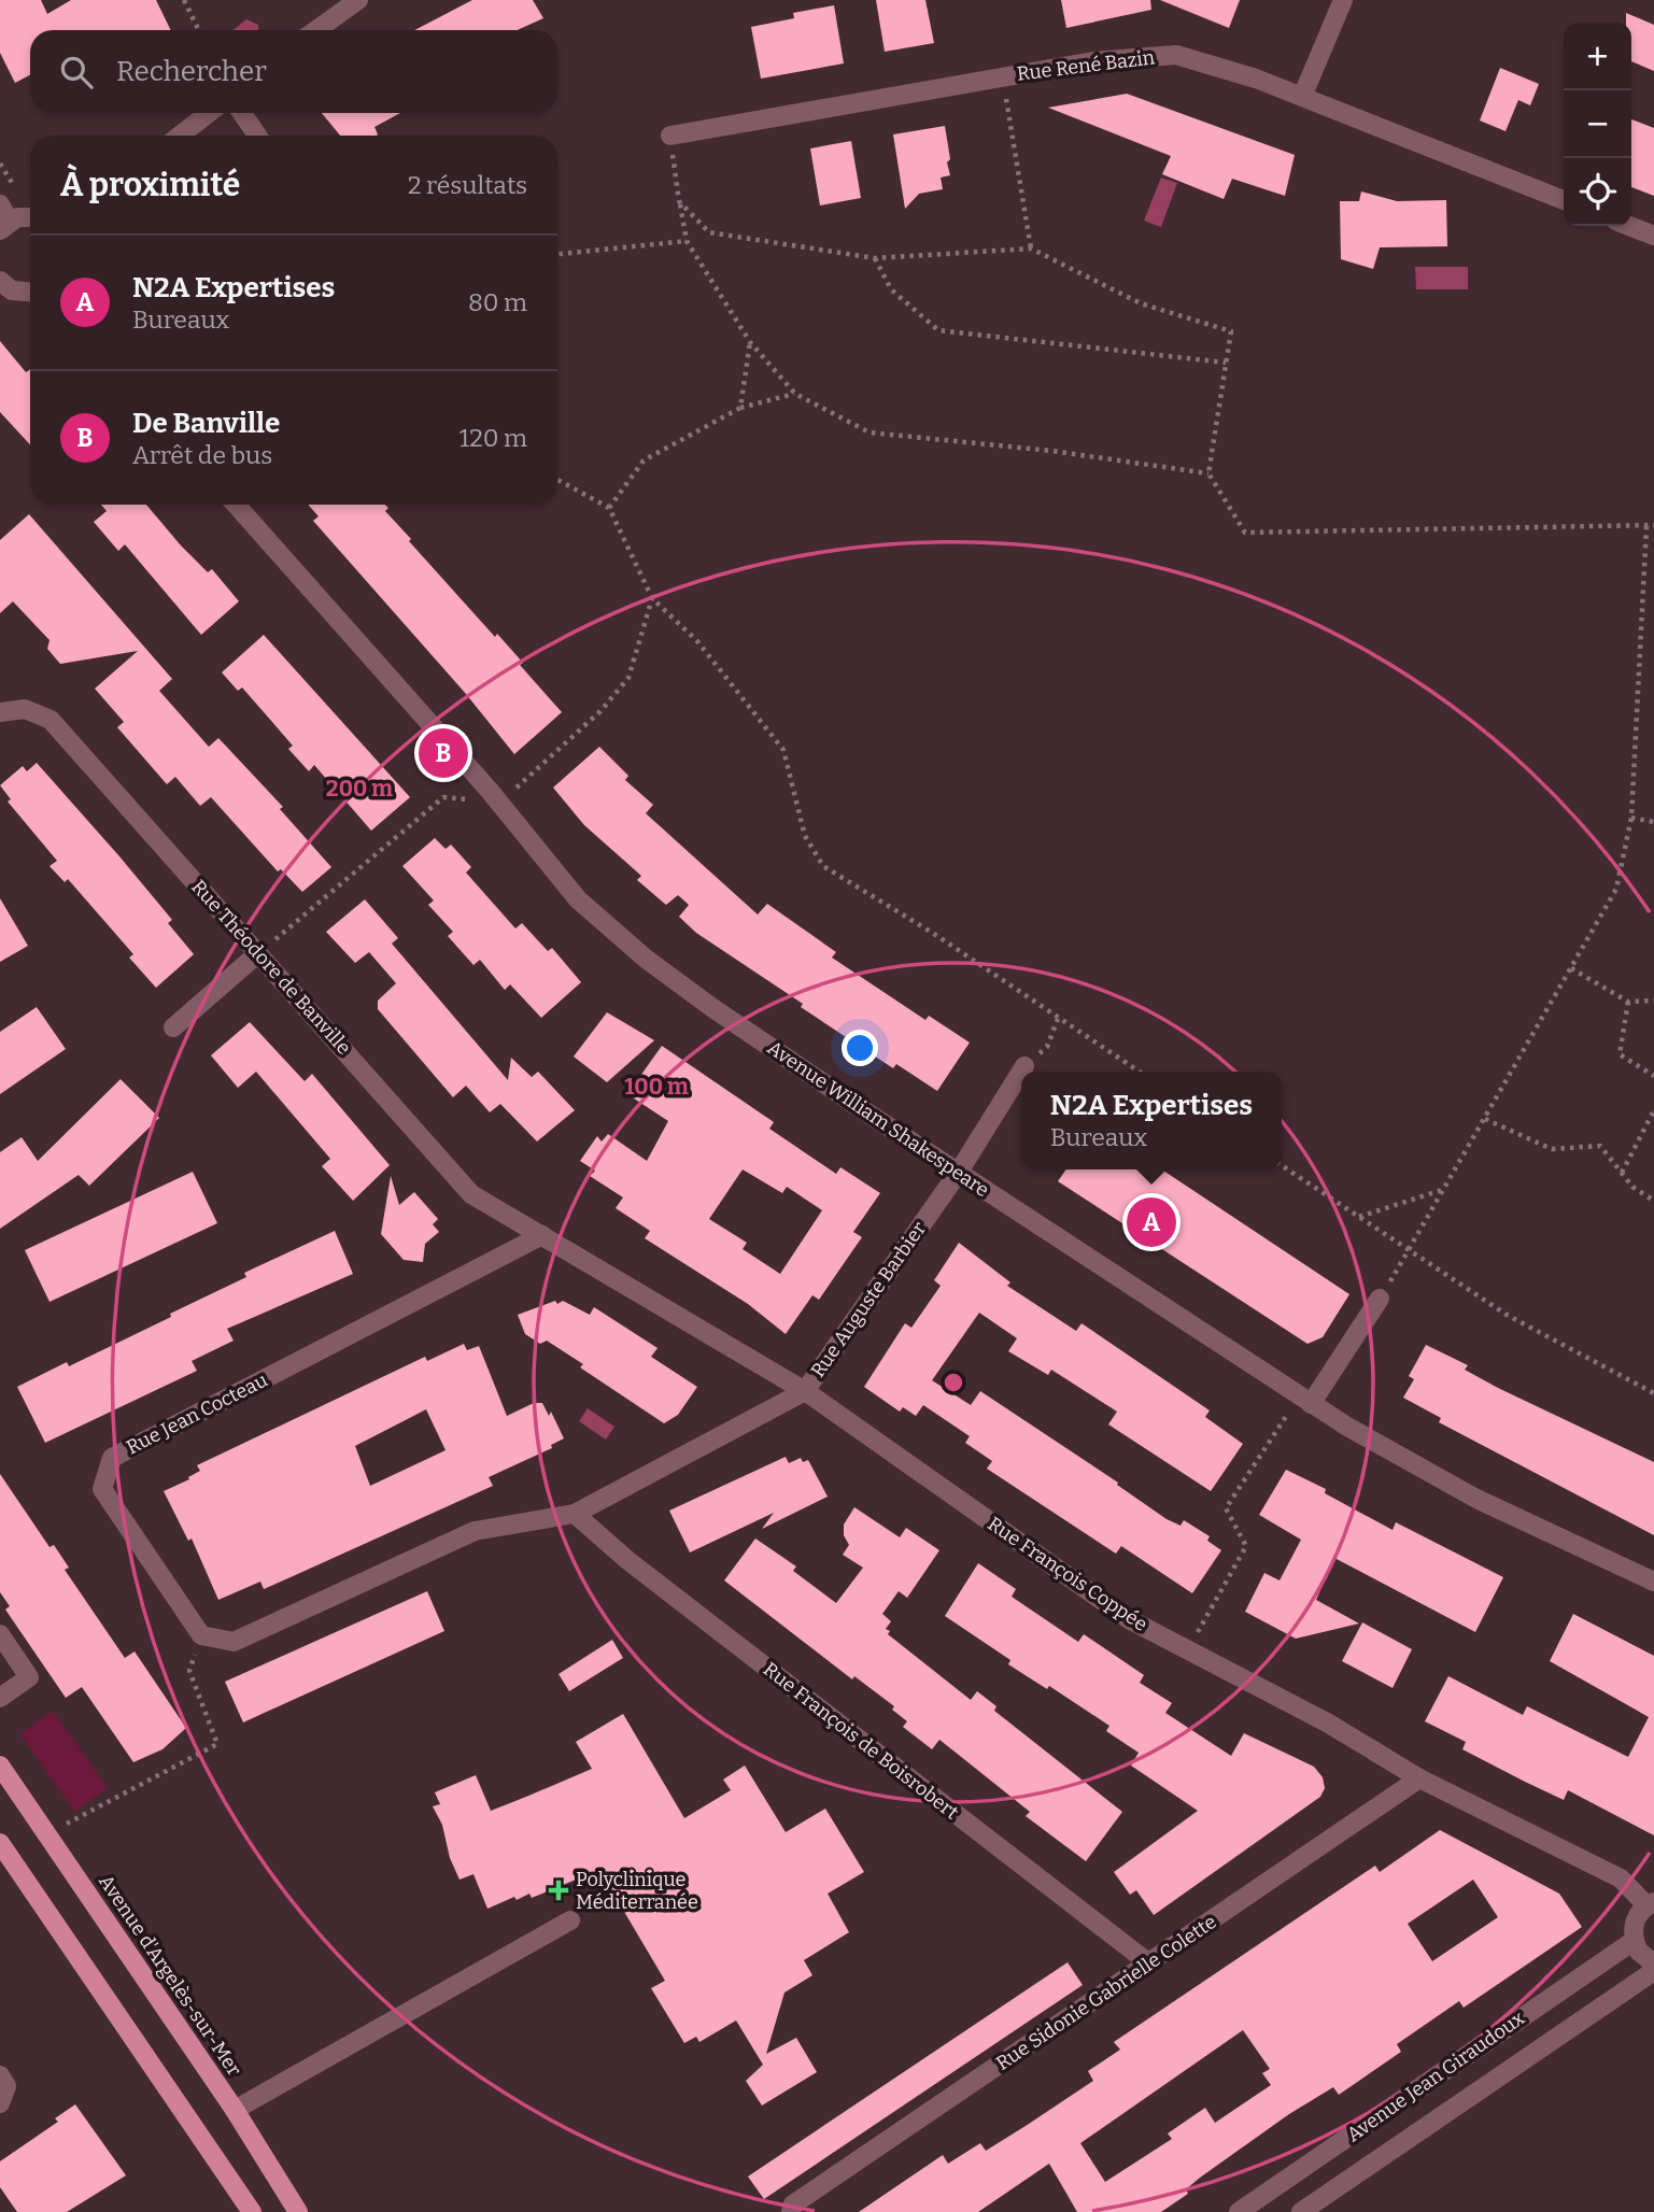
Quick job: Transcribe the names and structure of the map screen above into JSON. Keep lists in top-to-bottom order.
{
  "streets": {
    "main road": ["Avenue d'Argelès-sur-Mer"],
    "street": [
      "Rue René Bazin",
      "Rue Théodore de Banville",
      "Avenue William Shakespeare",
      "Rue Auguste Barbier",
      "Rue Jean Cocteau",
      "Rue François Coppée",
      "Rue François de Boisrobert",
      "Rue Sidonie Gabrielle Colette",
      "Avenue Jean Giraudoux"
    ]
  },
  "crossings": [
    ["Rue Théodore de Banville", "Rue Jean Cocteau"],
    ["Rue Théodore de Banville", "Rue François Coppée"],
    ["Avenue William Shakespeare", "Rue Auguste Barbier"],
    ["Rue Auguste Barbier", "Rue François Coppée"],
    ["Rue Auguste Barbier", "Rue François de Boisrobert"],
    ["Rue Jean Cocteau", "Rue François Coppée"],
    ["Rue François Coppée", "Rue Sidonie Gabrielle Colette"],
    ["Rue François de Boisrobert", "Rue Sidonie Gabrielle Colette"]
  ],
  "places": {
    "health": ["Polyclinique Méditerranée"]
  },
  "page": {
    "map_buttons": ["+", "−"],
    "search": "Rechercher",
    "heading": ["À proximité", "2 résultats"],
    "list": [
      {
        "mark": "A",
        "name": "N2A Expertises",
        "note": "Bureaux",
        "value": "80 m"
      },
      {
        "mark": "B",
        "name": "De Banville",
        "note": "Arrêt de bus",
        "value": "120 m"
      }
    ],
    "pins": ["B", "A"],
    "popup": ["N2A Expertises", "Bureaux"]
  },
  "rings": ["200 m", "100 m"]
}
